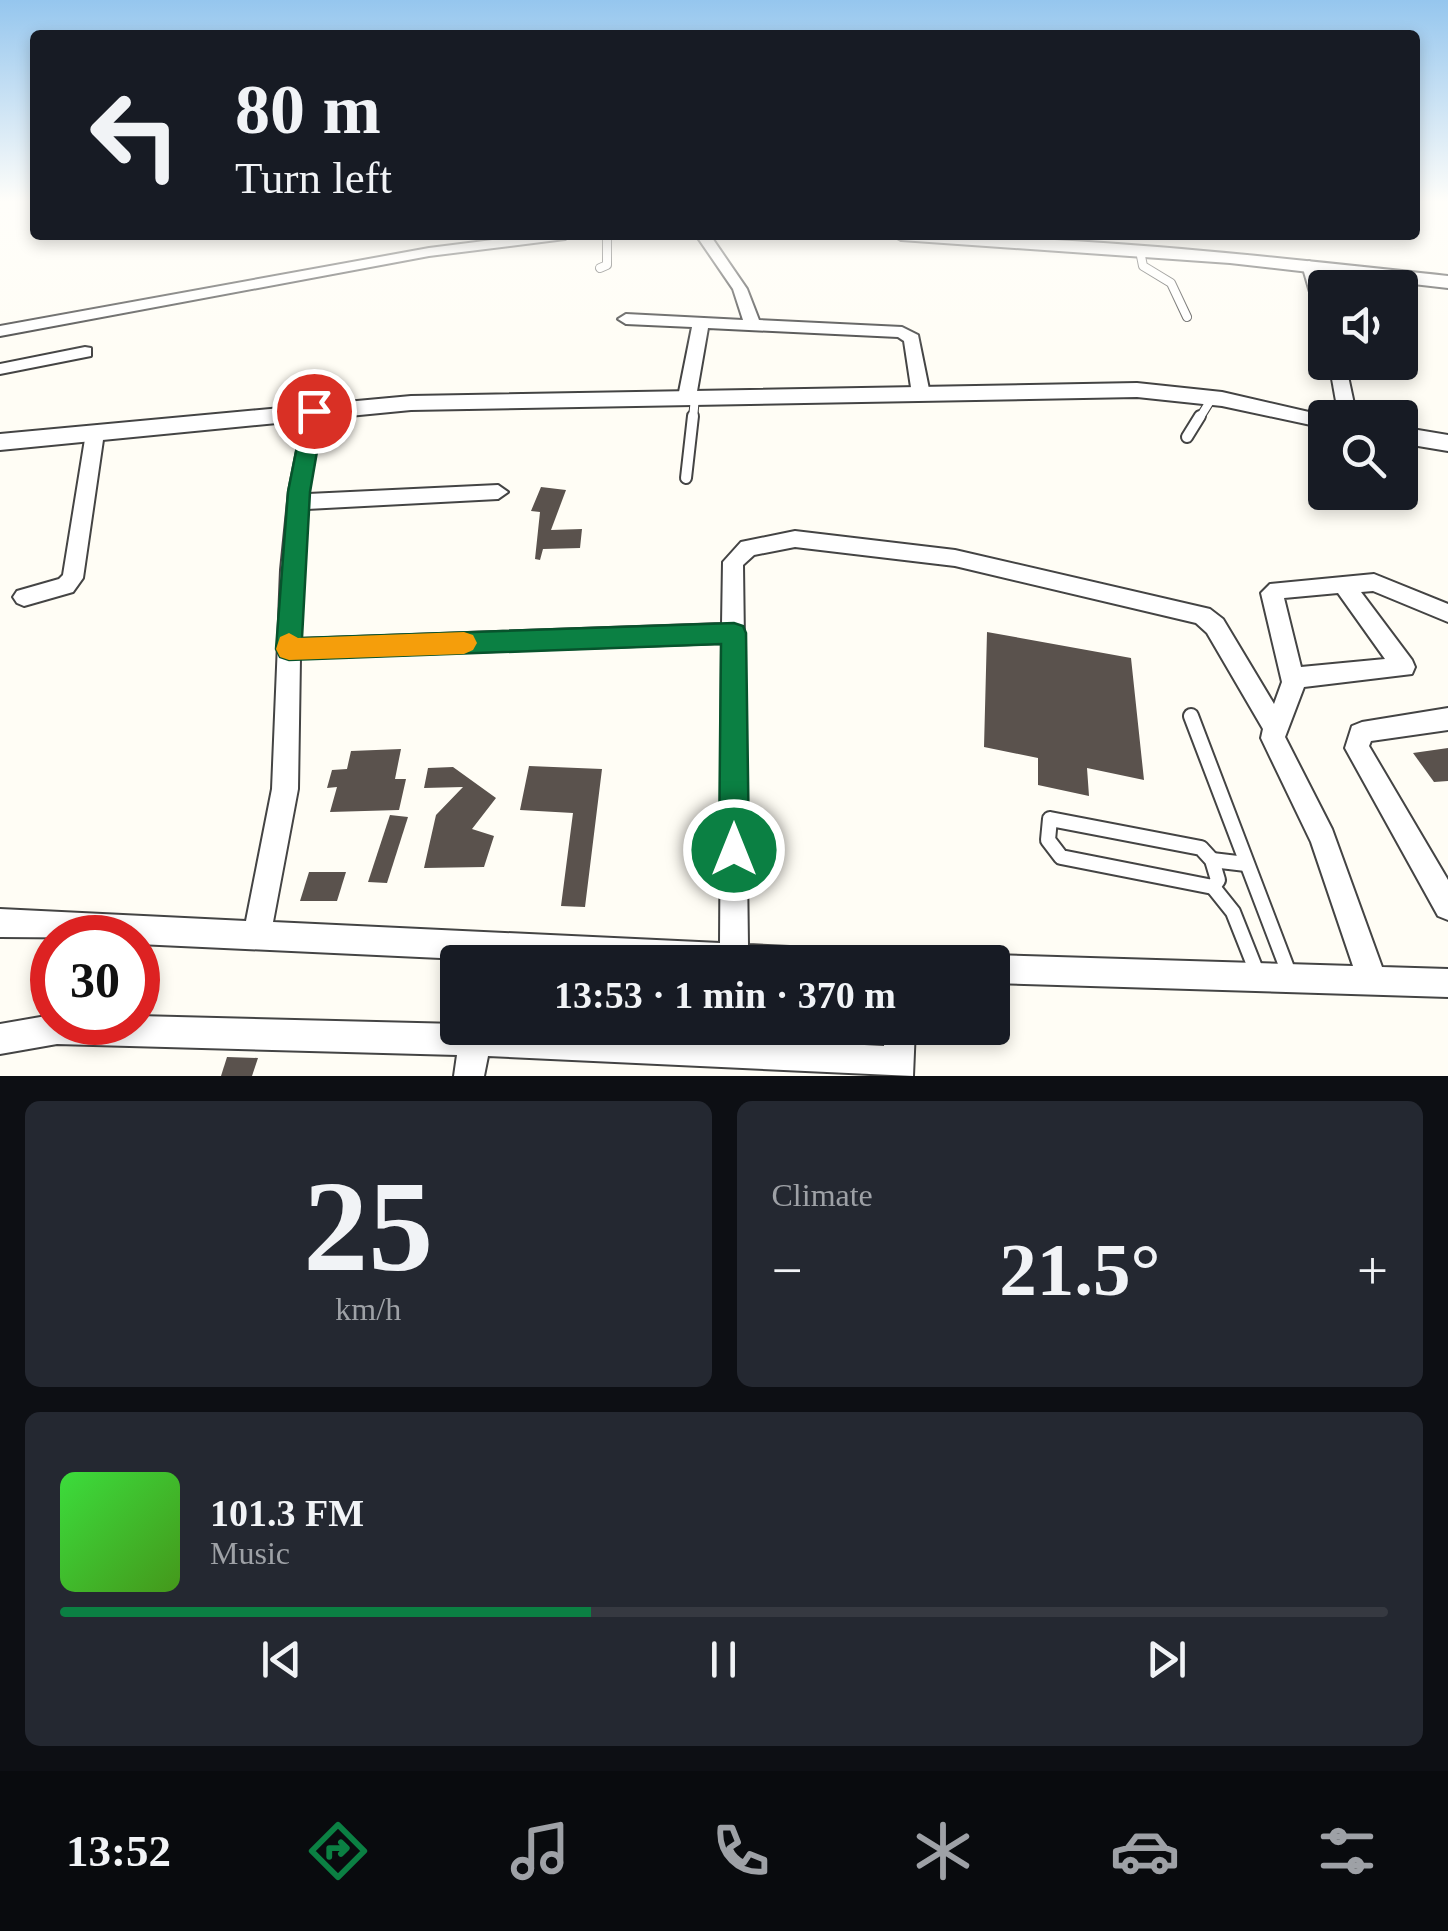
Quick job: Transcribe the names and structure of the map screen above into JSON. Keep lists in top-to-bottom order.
{
  "page": {
    "turn": ["80 m", "Turn left"],
    "limit": "30",
    "trip": "13:53 · 1 min · 370 m",
    "tile": [
      ["25", "km/h"],
      "Climate"
    ],
    "heat": ["−", "21.5°", "+"],
    "song": ["101.3 FM", "Music"],
    "tabs": "13:52"
  }
}
